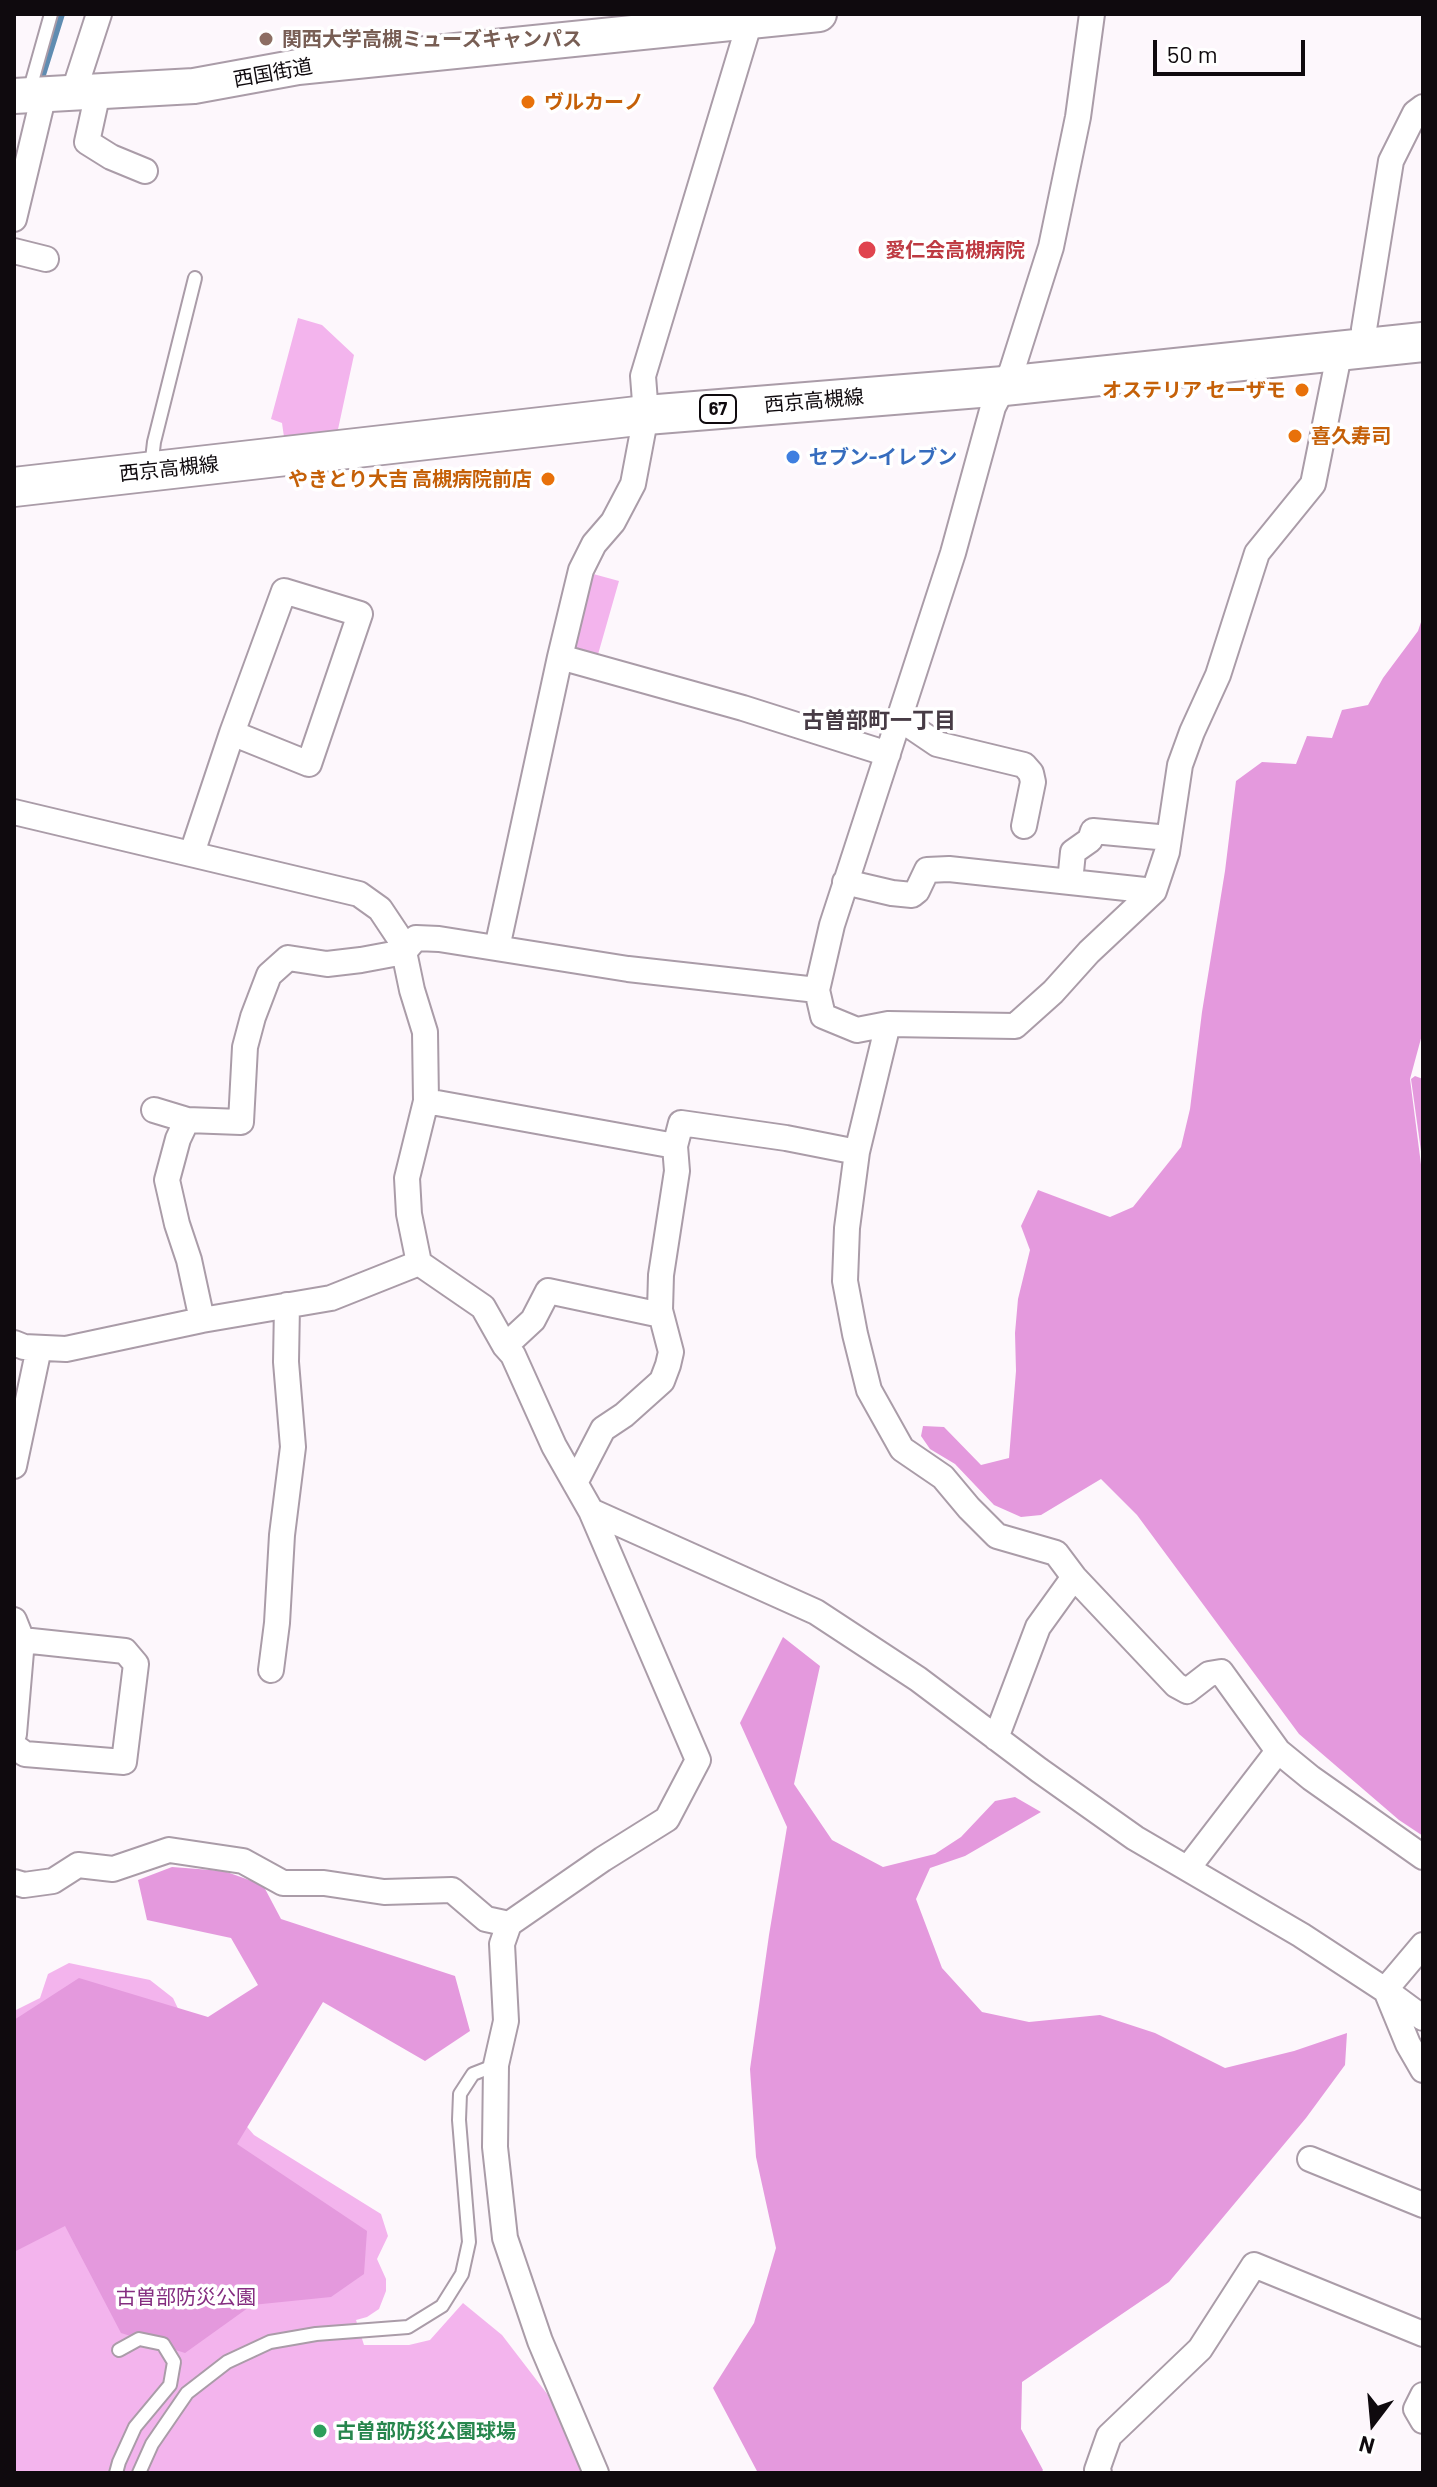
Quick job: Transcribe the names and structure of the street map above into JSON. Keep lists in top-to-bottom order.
{
  "streets": {
    "main road": ["西京高槻線", "67"],
    "street": ["西国街道"]
  },
  "districts": ["古曽部町一丁目"],
  "parks": ["古曽部防災公園"],
  "places": [
    "関西大学高槻ミューズキャンパス",
    "ヴルカーノ",
    "愛仁会高槻病院",
    "オステリア セーザモ",
    "喜久寿司",
    "セブン-イレブン",
    "やきとり大吉 高槻病院前店",
    "古曽部防災公園球場"
  ],
  "scale_bar": "50 m",
  "north": "bottom"
}
